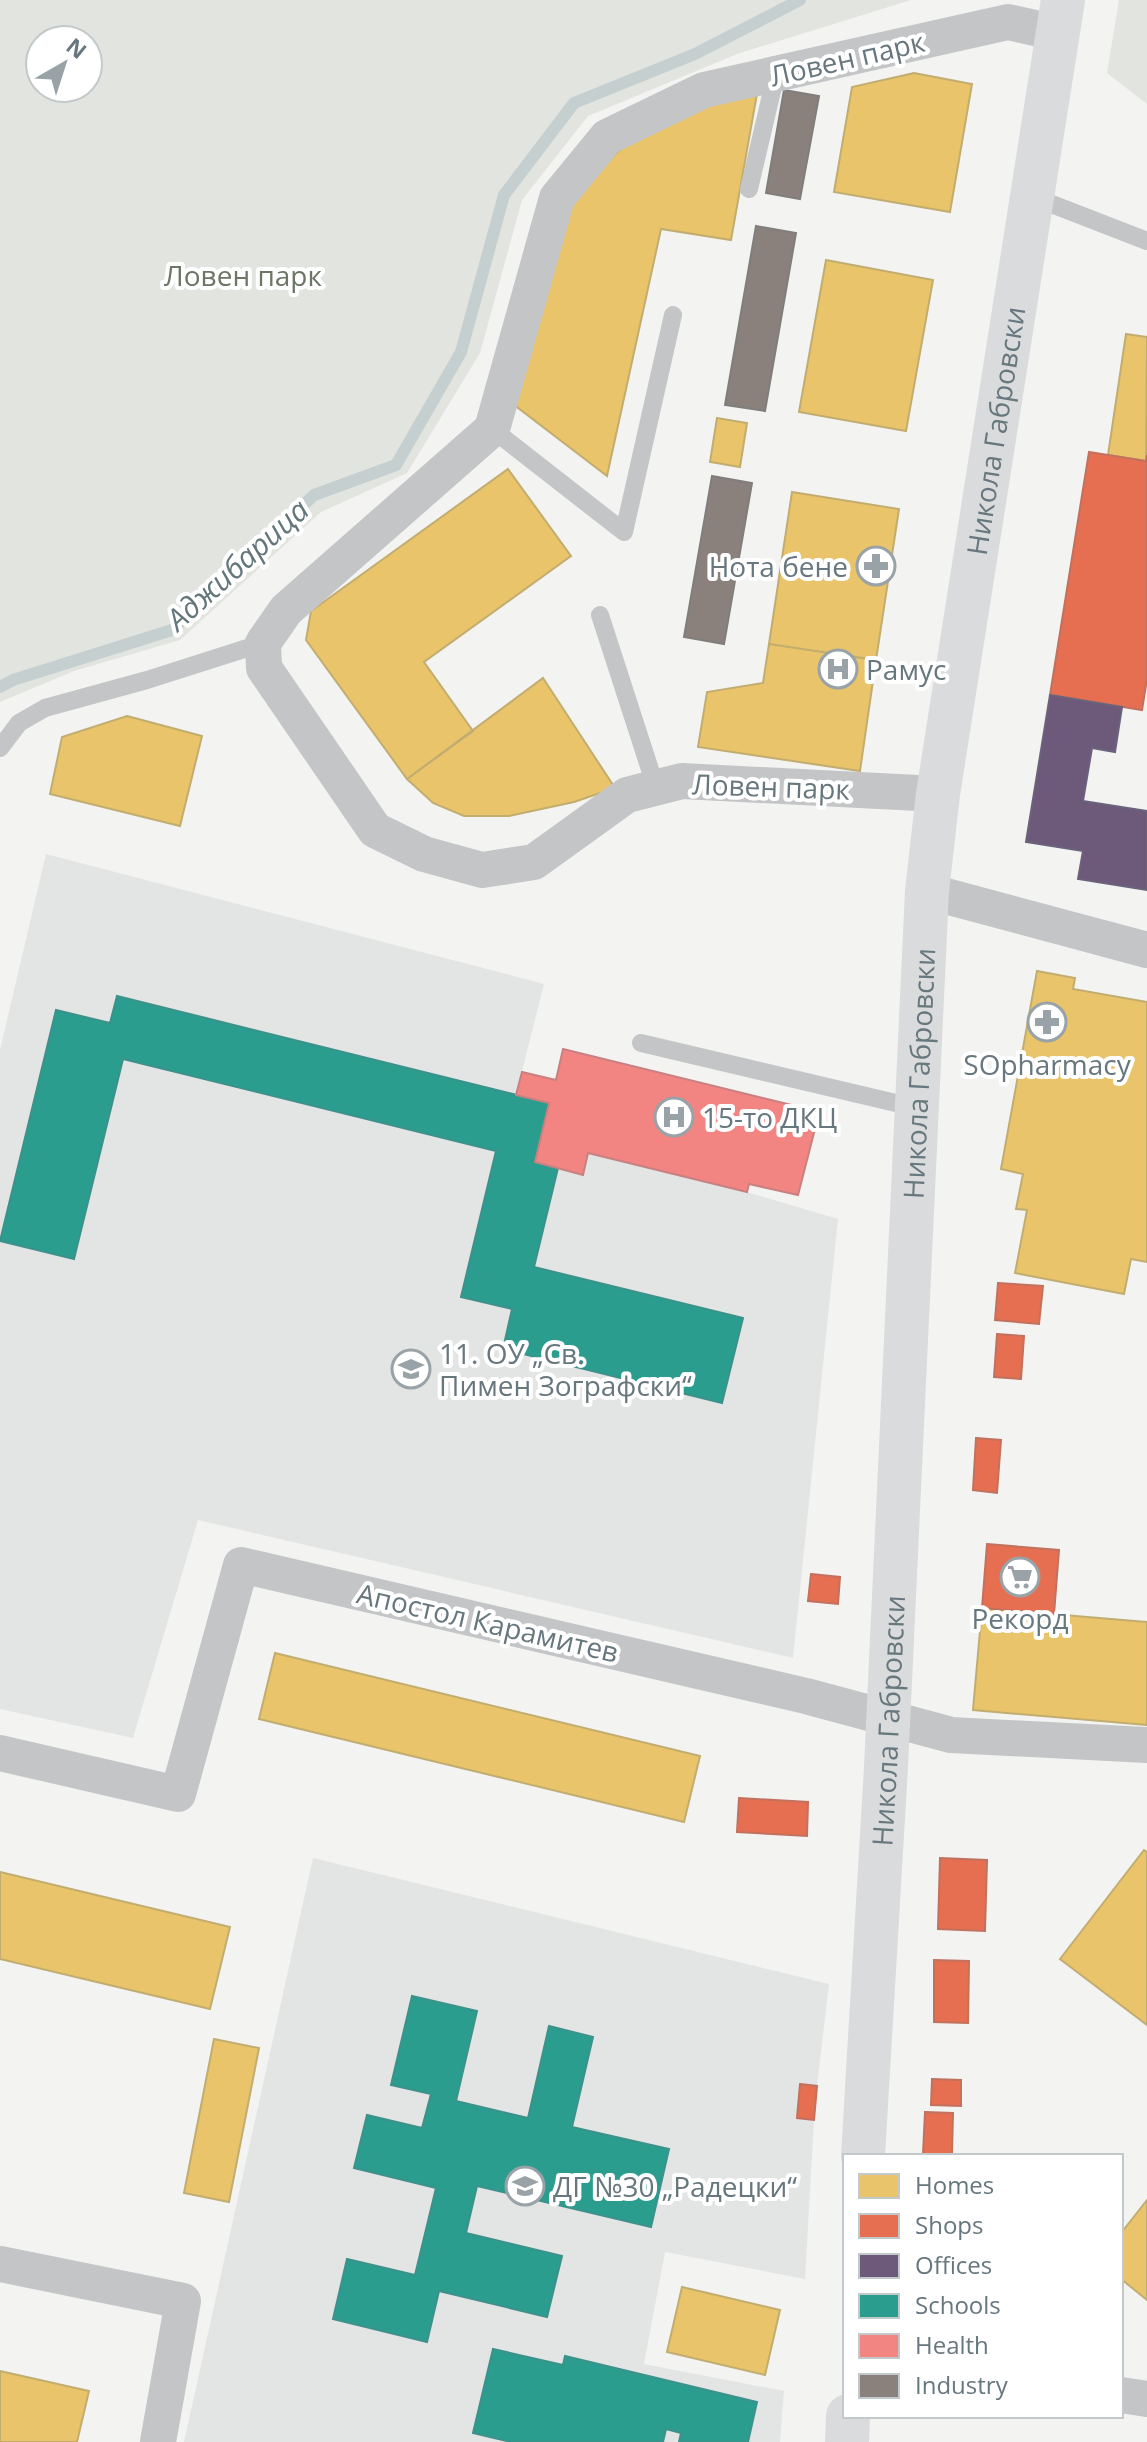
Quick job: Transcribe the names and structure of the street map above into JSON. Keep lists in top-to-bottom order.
{
  "streets": {
    "street": ["Ловен парк", "Никола Габровски", "Апостол Карамитев"]
  },
  "crossings": [
    ["Ловен парк", "Никола Габровски"],
    ["Никола Габровски", "Апостол Карамитев"]
  ],
  "water": ["Аджибарица"],
  "parks": ["Ловен парк"],
  "places": {
    "pharmacy": ["Нота бене", "SOpharmacy"],
    "hospital": ["Рамус", "15-то ДКЦ"],
    "school or university": ["11. ОУ „Св. Пимен Зографски“", "ДГ №30 „Радецки“"],
    "supermarket": ["Рекорд"]
  },
  "legend": [
    "Homes",
    "Shops",
    "Offices",
    "Schools",
    "Health",
    "Industry"
  ],
  "north": "top right"
}
